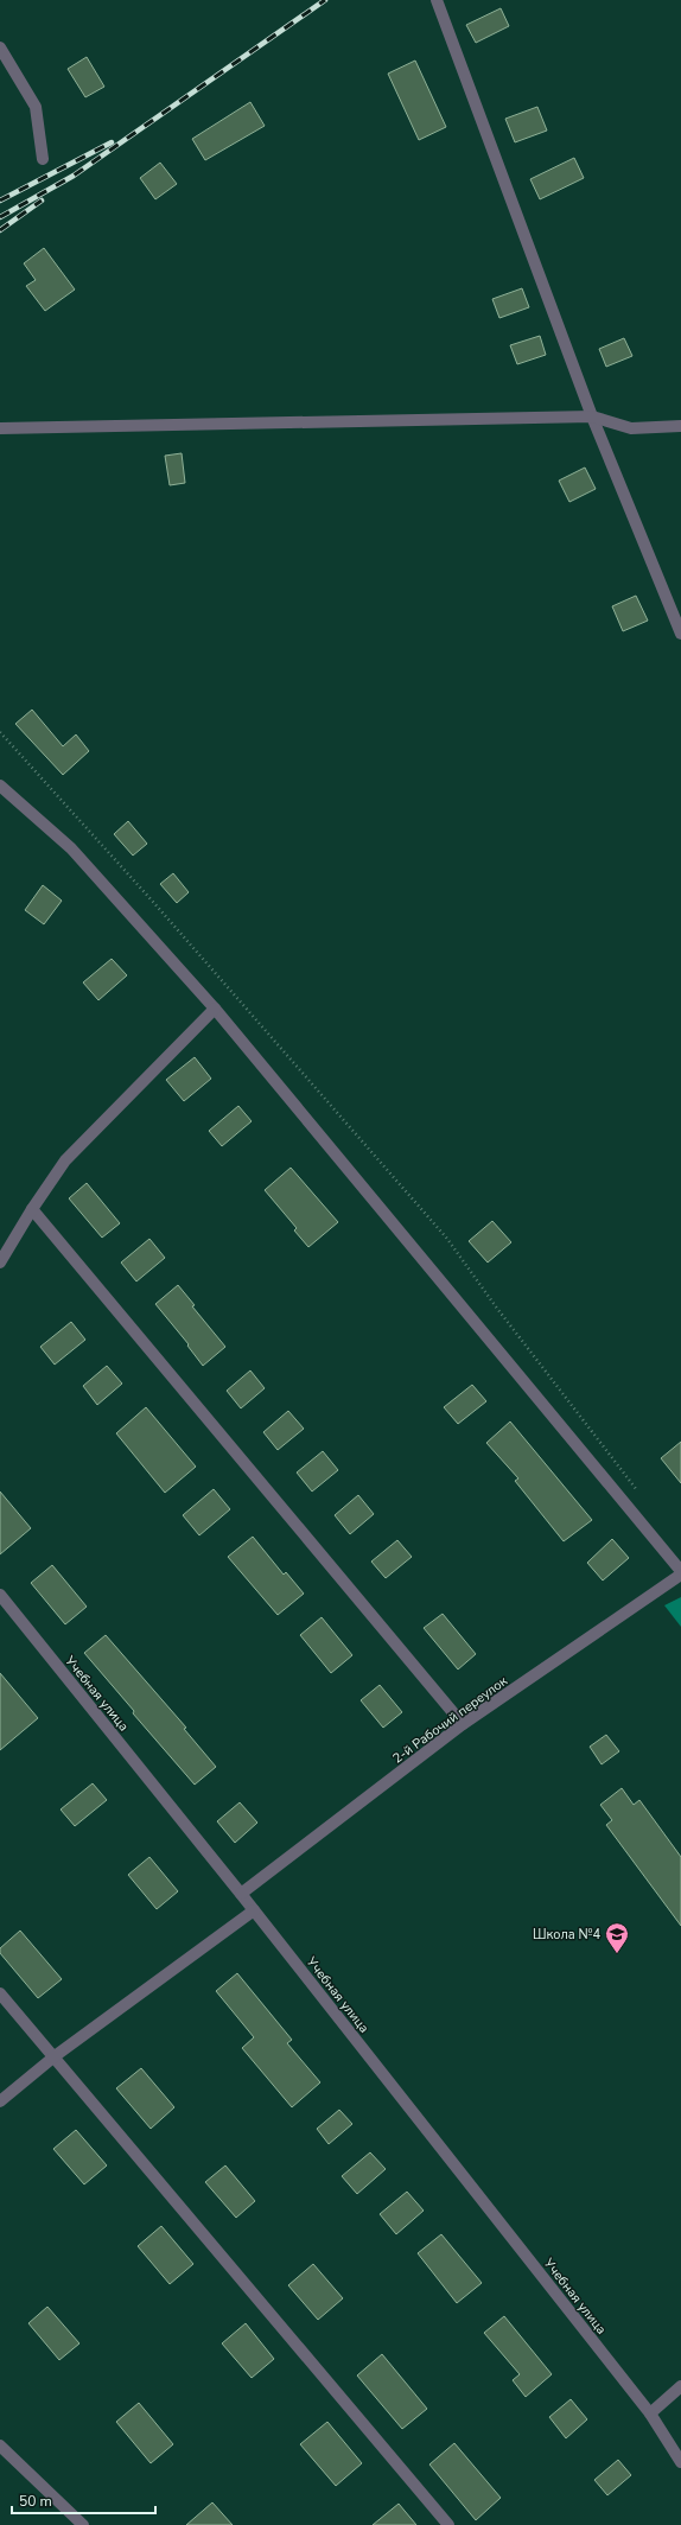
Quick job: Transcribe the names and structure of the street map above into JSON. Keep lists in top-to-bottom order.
{
  "streets": {
    "street": ["Учебная улица", "2-й Рабочий переулок"]
  },
  "crossings": [
    ["Учебная улица", "2-й Рабочий переулок"]
  ],
  "places": {
    "school or university": ["Школа №4"]
  },
  "scale_bar": "50 m"
}
